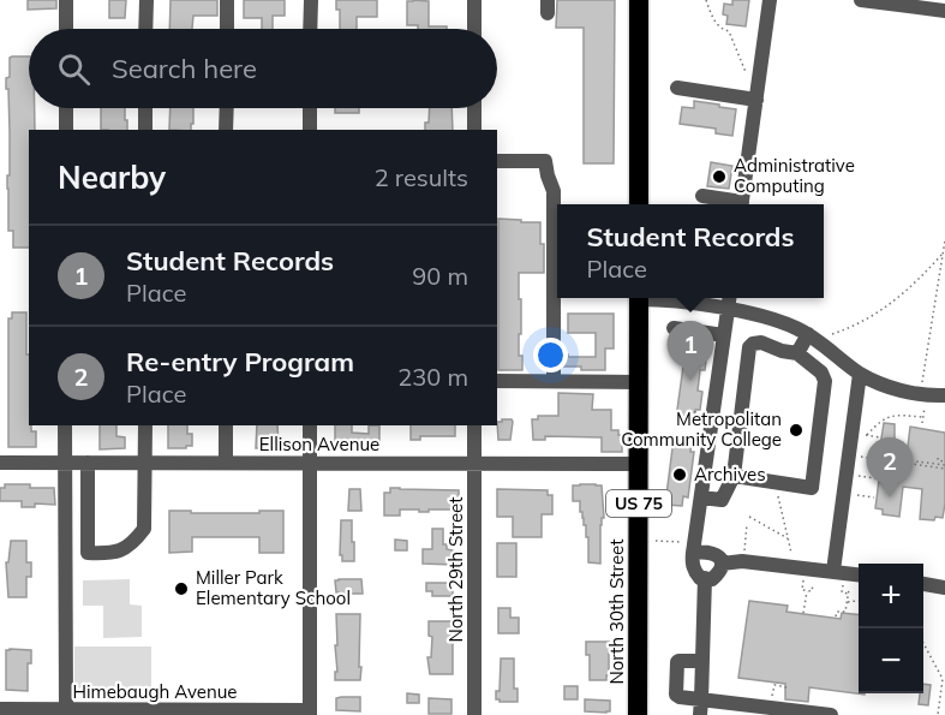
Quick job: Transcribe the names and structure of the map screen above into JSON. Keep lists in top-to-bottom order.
{
  "streets": {
    "highway": ["US 75", "North 30th Street"],
    "street": ["Ellison Avenue", "North 29th Street", "Himebaugh Avenue"]
  },
  "crossings": [
    ["Ellison Avenue", "North 29th Street"],
    ["Ellison Avenue", "North 30th Street"]
  ],
  "places": [
    "Administrative Computing",
    "Metropolitan Community College",
    "Archives",
    "Miller Park Elementary School"
  ],
  "page": {
    "search": "Search here",
    "heading": ["Nearby", "2 results"],
    "popup": ["Student Records", "Place"],
    "list": [
      {
        "mark": "1",
        "name": "Student Records",
        "note": "Place",
        "value": "90 m"
      },
      {
        "mark": "2",
        "name": "Re-entry Program",
        "note": "Place",
        "value": "230 m"
      }
    ],
    "pins": ["1", "2"],
    "map_buttons": ["+", "−"]
  }
}
